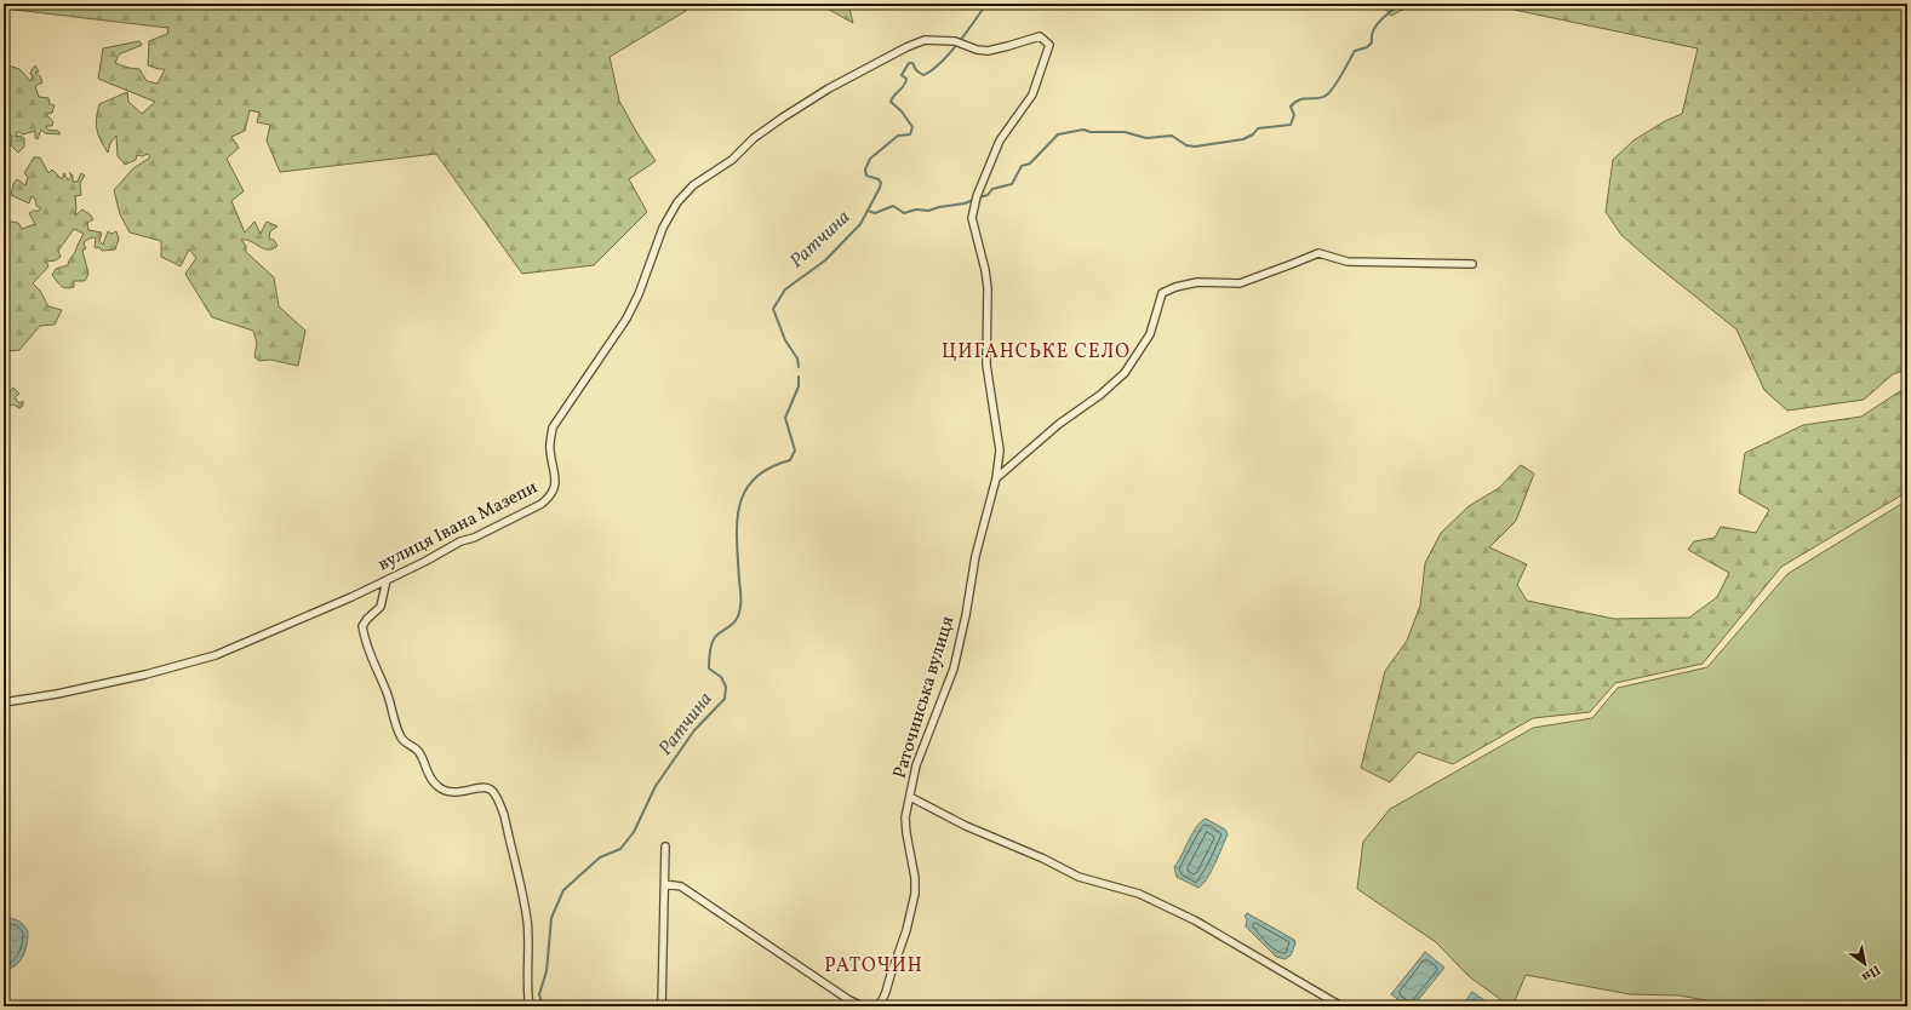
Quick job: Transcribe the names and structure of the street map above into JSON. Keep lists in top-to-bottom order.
{
  "streets": {
    "street": ["вулиця Івана Мазепи", "Раточинська вулиця"]
  },
  "crossings": [
    ["вулиця Івана Мазепи", "Раточинська вулиця"]
  ],
  "districts": ["ЦИГАНСЬКЕ СЕЛО", "РАТОЧИН"],
  "water": ["Ратчина"],
  "north": "bottom right"
}
